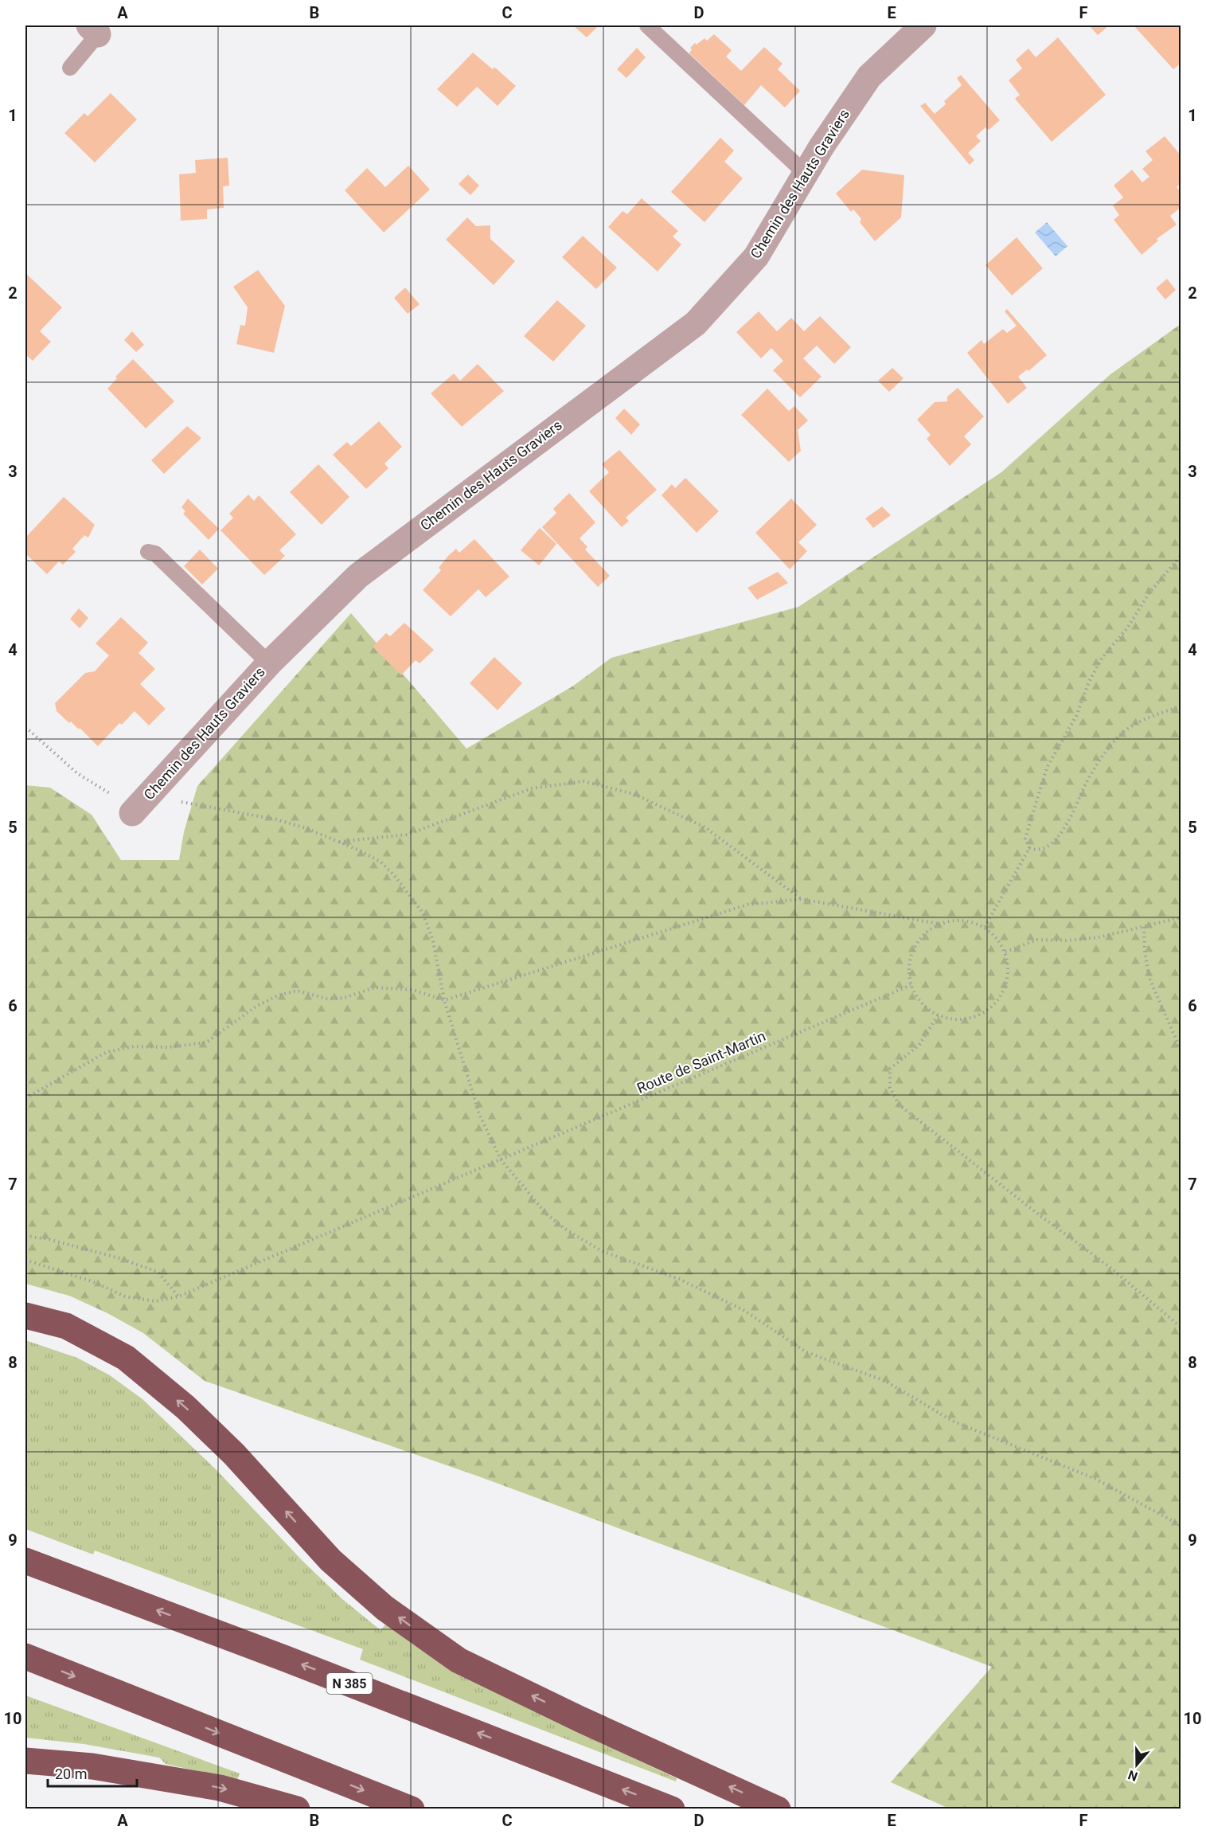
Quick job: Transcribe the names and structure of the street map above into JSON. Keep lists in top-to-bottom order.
{
  "streets": {
    "highway": ["N 385"],
    "street": ["Chemin des Hauts Graviers"],
    "path": ["Route de Saint-Martin"]
  },
  "scale_bar": "20 m",
  "north": "bottom",
  "grid": {
    "columns": [
      "A",
      "B",
      "C",
      "D",
      "E",
      "F"
    ],
    "rows": [
      "1",
      "2",
      "3",
      "4",
      "5",
      "6",
      "7",
      "8",
      "9",
      "10"
    ]
  }
}
